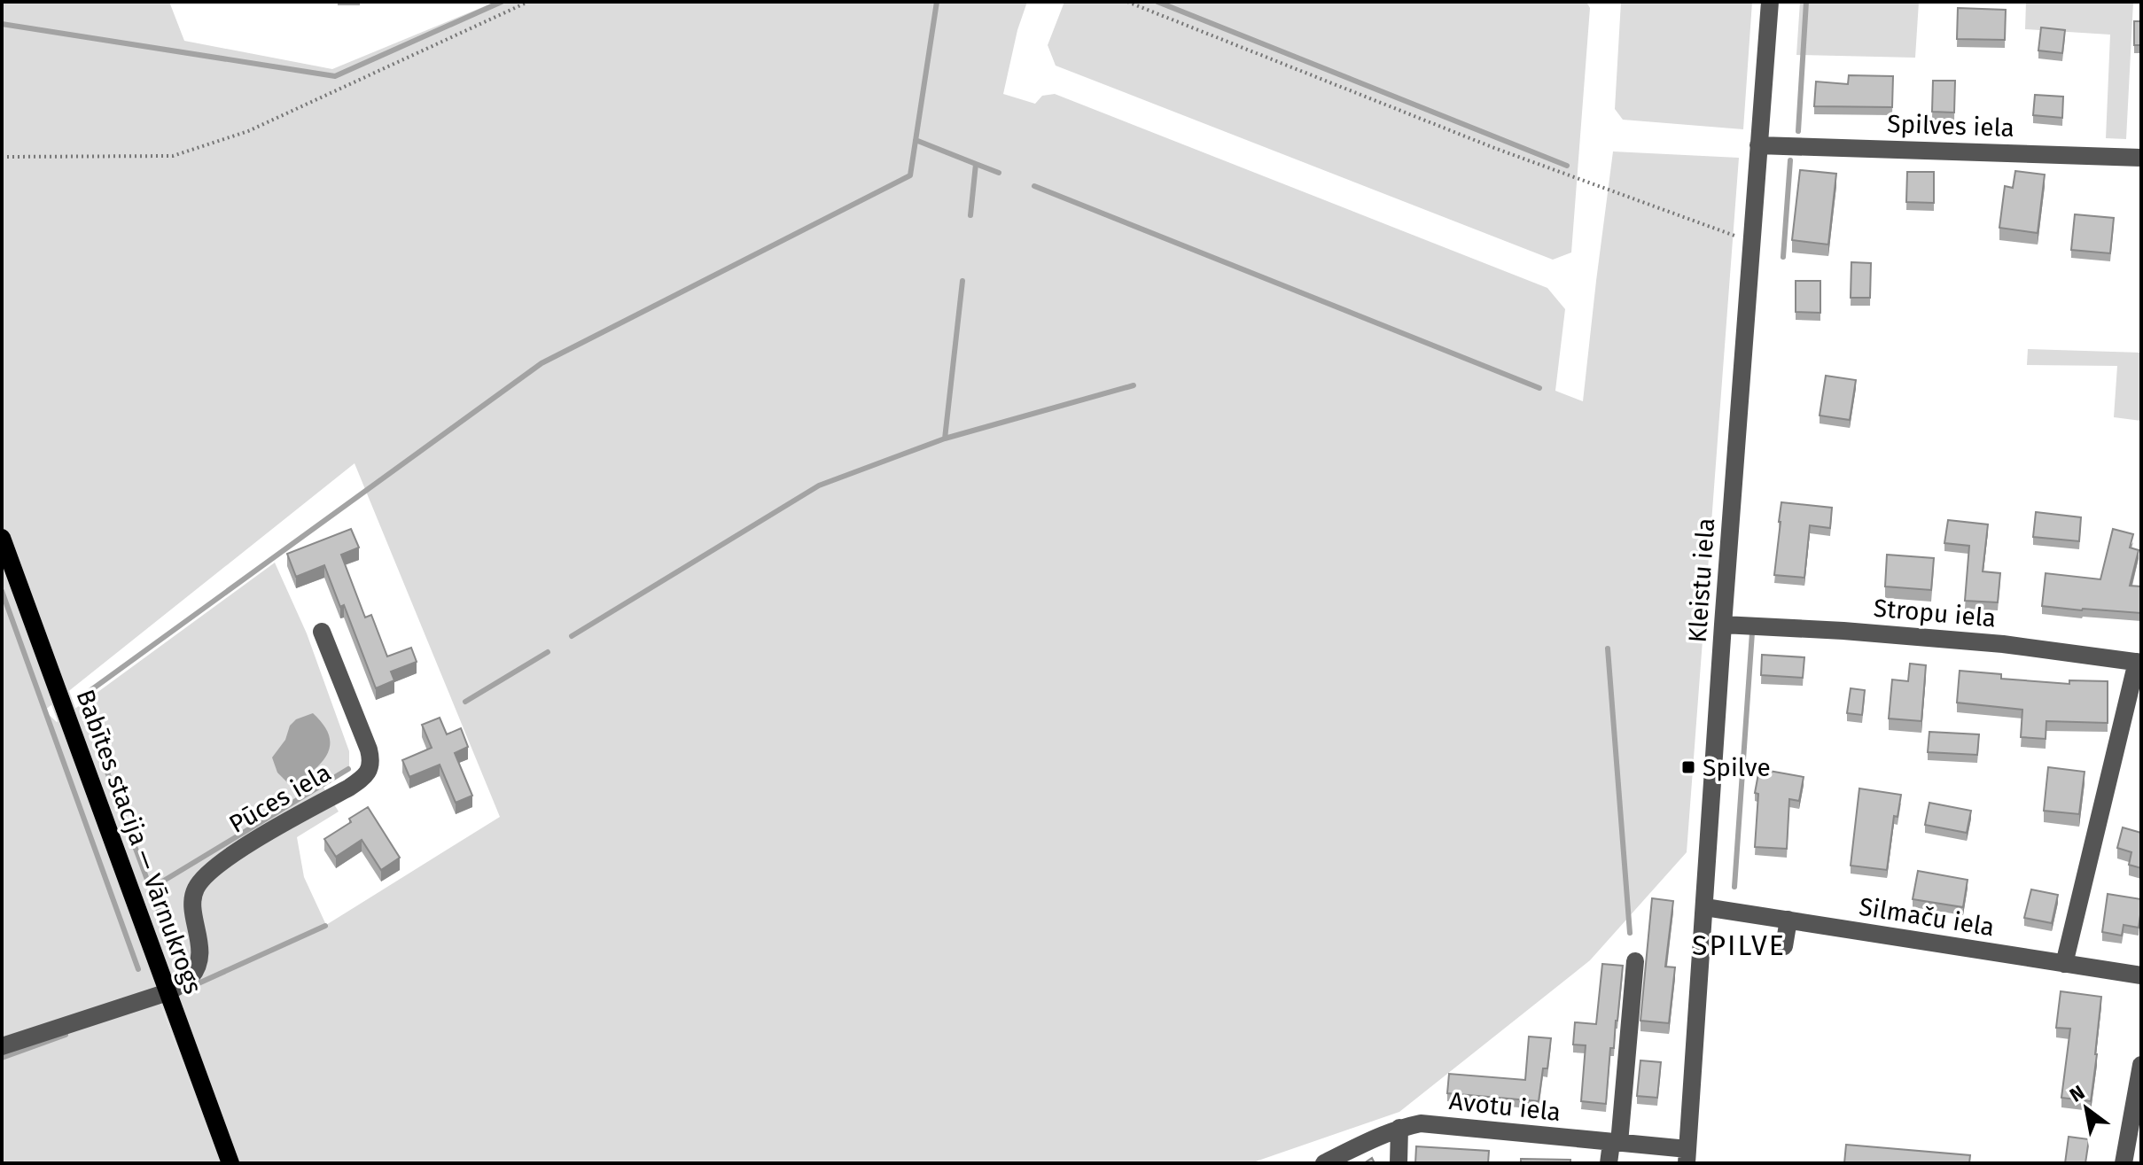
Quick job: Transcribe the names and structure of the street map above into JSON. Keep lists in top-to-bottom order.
{
  "streets": {
    "main road": ["Babītes stacija — Vārnukrogs"],
    "street": [
      "Spilves iela",
      "Kleistu iela",
      "Stropu iela",
      "Pūces iela",
      "Silmaču iela",
      "Avotu iela"
    ]
  },
  "crossings": [
    ["Spilves iela", "Kleistu iela"],
    ["Kleistu iela", "Stropu iela"],
    ["Kleistu iela", "Silmaču iela"],
    ["Kleistu iela", "Avotu iela"],
    ["Pūces iela", "Babītes stacija — Vārnukrogs"]
  ],
  "districts": ["SPILVE"],
  "places": {
    "transit": ["Spilve"]
  },
  "north": "top left"
}
